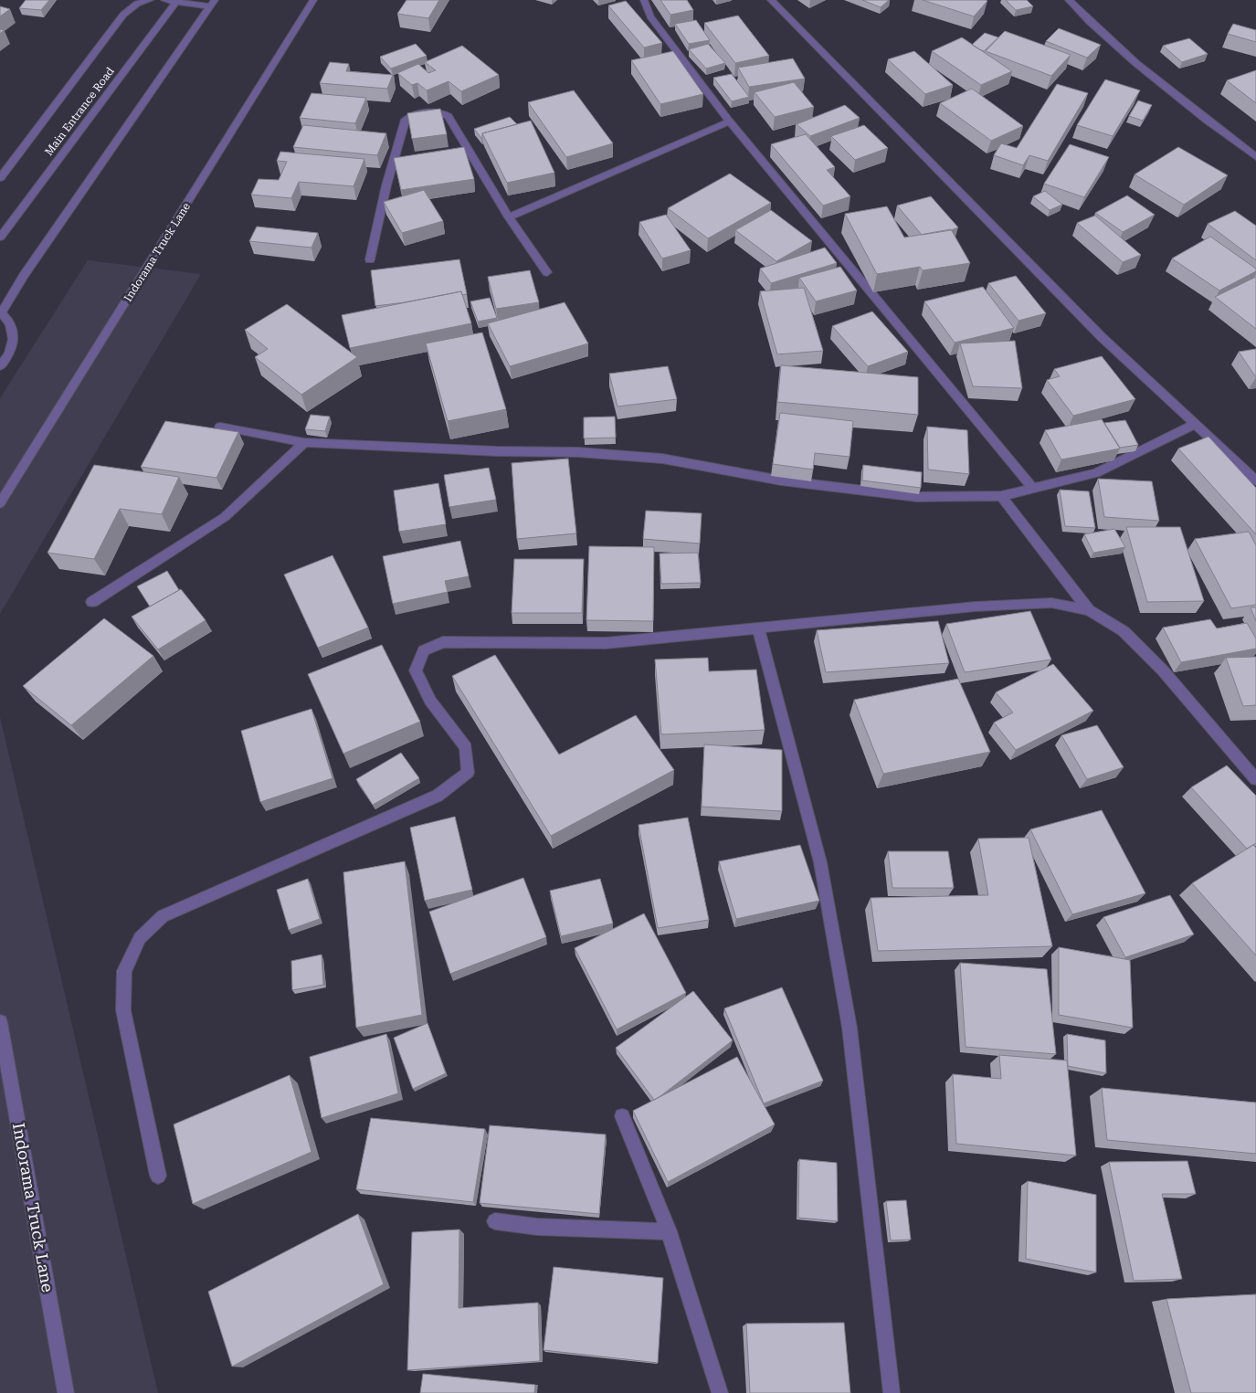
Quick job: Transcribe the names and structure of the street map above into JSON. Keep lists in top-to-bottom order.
{
  "streets": {
    "street": ["Main Entrance Road", "Indorama Truck Lane"]
  }
}
